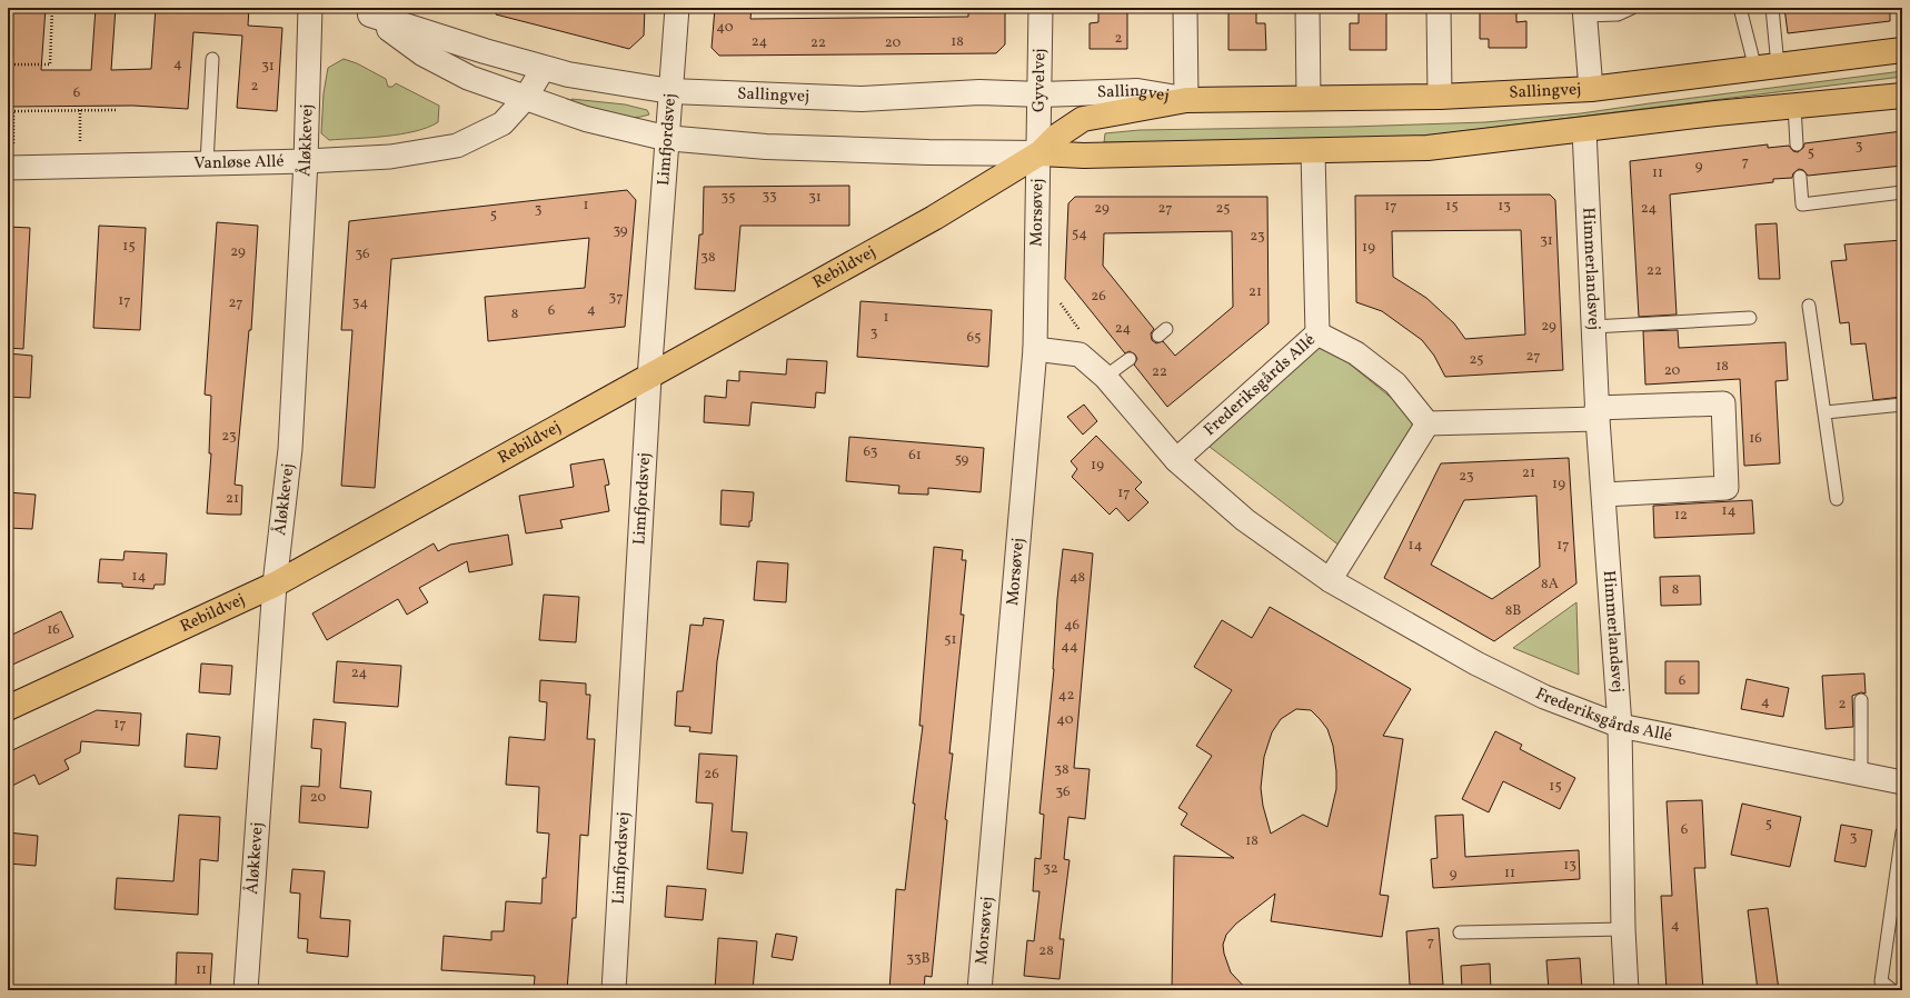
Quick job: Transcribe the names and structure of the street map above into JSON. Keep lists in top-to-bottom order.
{
  "streets": {
    "main road": ["Sallingvej", "Rebildvej"],
    "street": [
      "Gyvelvej",
      "Åløkkevej",
      "Limfjordsvej",
      "Vanløse Allé",
      "Morsøvej",
      "Himmerlandsvej",
      "Frederiksgårds Allé"
    ]
  },
  "crossings": [
    ["Gyvelvej", "Sallingvej"],
    ["Gyvelvej", "Morsøvej"],
    ["Gyvelvej", "Rebildvej"],
    ["Sallingvej", "Limfjordsvej"],
    ["Sallingvej", "Vanløse Allé"],
    ["Sallingvej", "Morsøvej"],
    ["Sallingvej", "Rebildvej"],
    ["Sallingvej", "Himmerlandsvej"],
    ["Åløkkevej", "Vanløse Allé"],
    ["Åløkkevej", "Rebildvej"],
    ["Limfjordsvej", "Rebildvej"],
    ["Morsøvej", "Rebildvej"],
    ["Morsøvej", "Frederiksgårds Allé"],
    ["Himmerlandsvej", "Frederiksgårds Allé"]
  ],
  "house_numbers": [
    "40",
    "2",
    "24",
    "18",
    "22",
    "20",
    "4",
    "31",
    "2",
    "6",
    "3",
    "5",
    "7",
    "9",
    "11",
    "33",
    "35",
    "31",
    "1",
    "17",
    "15",
    "13",
    "29",
    "27",
    "25",
    "24",
    "3",
    "5",
    "39",
    "54",
    "23",
    "31",
    "15",
    "19",
    "29",
    "36",
    "38",
    "22",
    "21",
    "26",
    "37",
    "17",
    "27",
    "34",
    "4",
    "6",
    "8",
    "1",
    "29",
    "24",
    "3",
    "65",
    "27",
    "25",
    "18",
    "20",
    "22",
    "23",
    "16",
    "63",
    "61",
    "59",
    "19",
    "21",
    "23",
    "19",
    "17",
    "21",
    "14",
    "12",
    "14",
    "17",
    "14",
    "48",
    "8A",
    "8",
    "8B",
    "46",
    "16",
    "51",
    "44",
    "24",
    "6",
    "42",
    "4",
    "2",
    "40",
    "17",
    "38",
    "26",
    "15",
    "36",
    "20",
    "5",
    "6",
    "3",
    "18",
    "13",
    "32",
    "11",
    "9",
    "4",
    "7",
    "28",
    "33B",
    "11"
  ]
}
